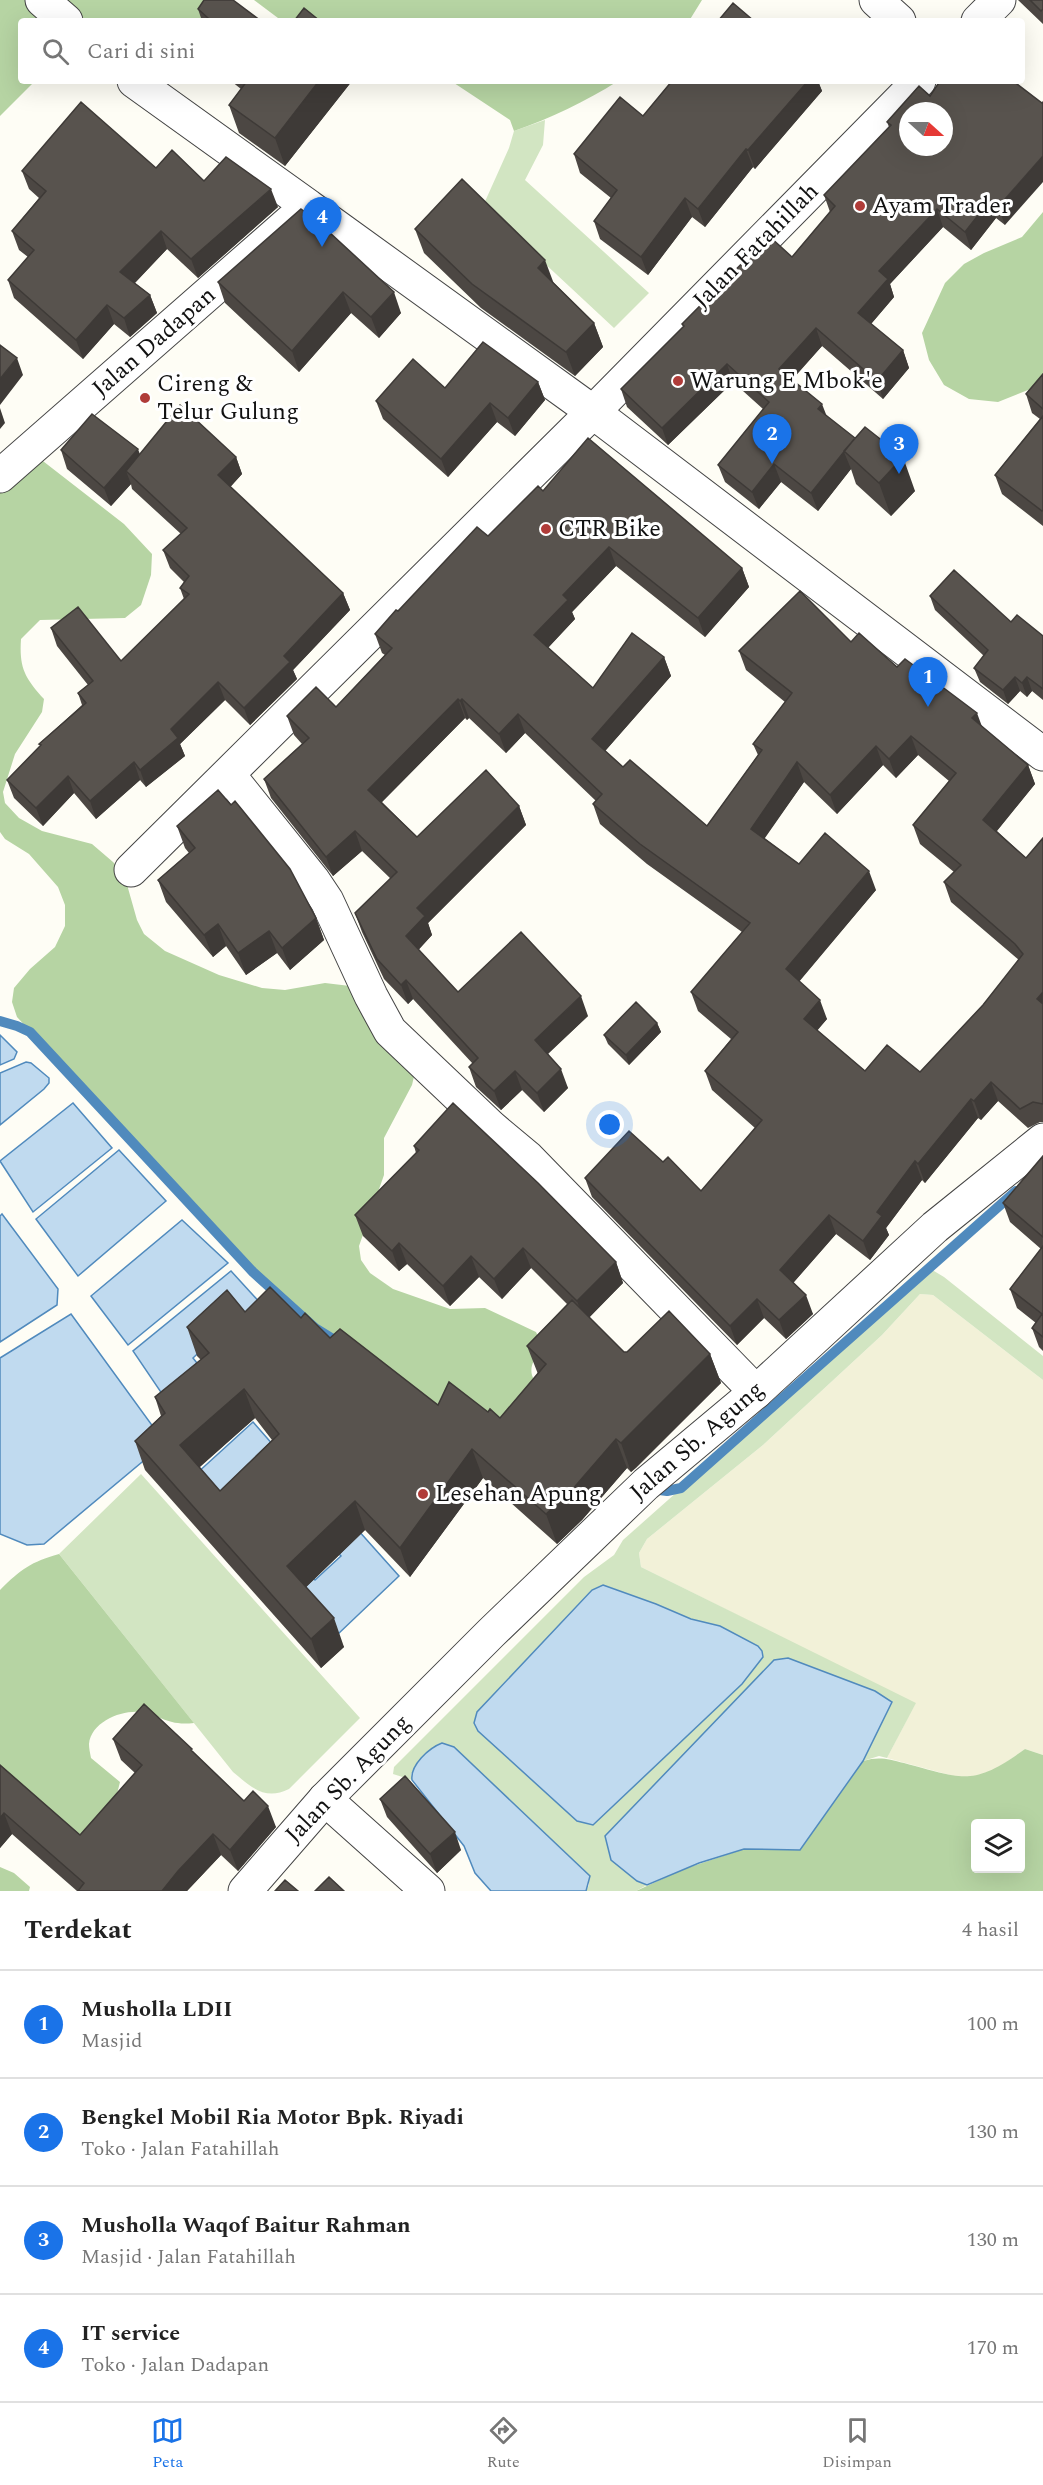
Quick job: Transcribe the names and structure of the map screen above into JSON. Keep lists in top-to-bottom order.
{
  "streets": {
    "street": ["Jalan Fatahillah", "Jalan Dadapan", "Jalan Sb. Agung"]
  },
  "places": [
    "Ayam Trader",
    "Warung E Mbok'e",
    "Cireng & Telur Gulung",
    "CTR Bike",
    "Lesehan Apung"
  ],
  "north": "right",
  "page": {
    "search": "Cari di sini",
    "pins": [
      "4",
      "2",
      "3",
      "1"
    ],
    "heading": ["Terdekat", "4 hasil"],
    "list": [
      {
        "mark": "1",
        "name": "Musholla LDII",
        "note": "Masjid",
        "value": "100 m"
      },
      {
        "mark": "2",
        "name": "Bengkel Mobil Ria Motor Bpk. Riyadi",
        "note": "Toko · Jalan Fatahillah",
        "value": "130 m"
      },
      {
        "mark": "3",
        "name": "Musholla Waqof Baitur Rahman",
        "note": "Masjid · Jalan Fatahillah",
        "value": "130 m"
      },
      {
        "mark": "4",
        "name": "IT service",
        "note": "Toko · Jalan Dadapan",
        "value": "170 m"
      }
    ],
    "nav": ["Peta", "Rute", "Disimpan"]
  }
}
